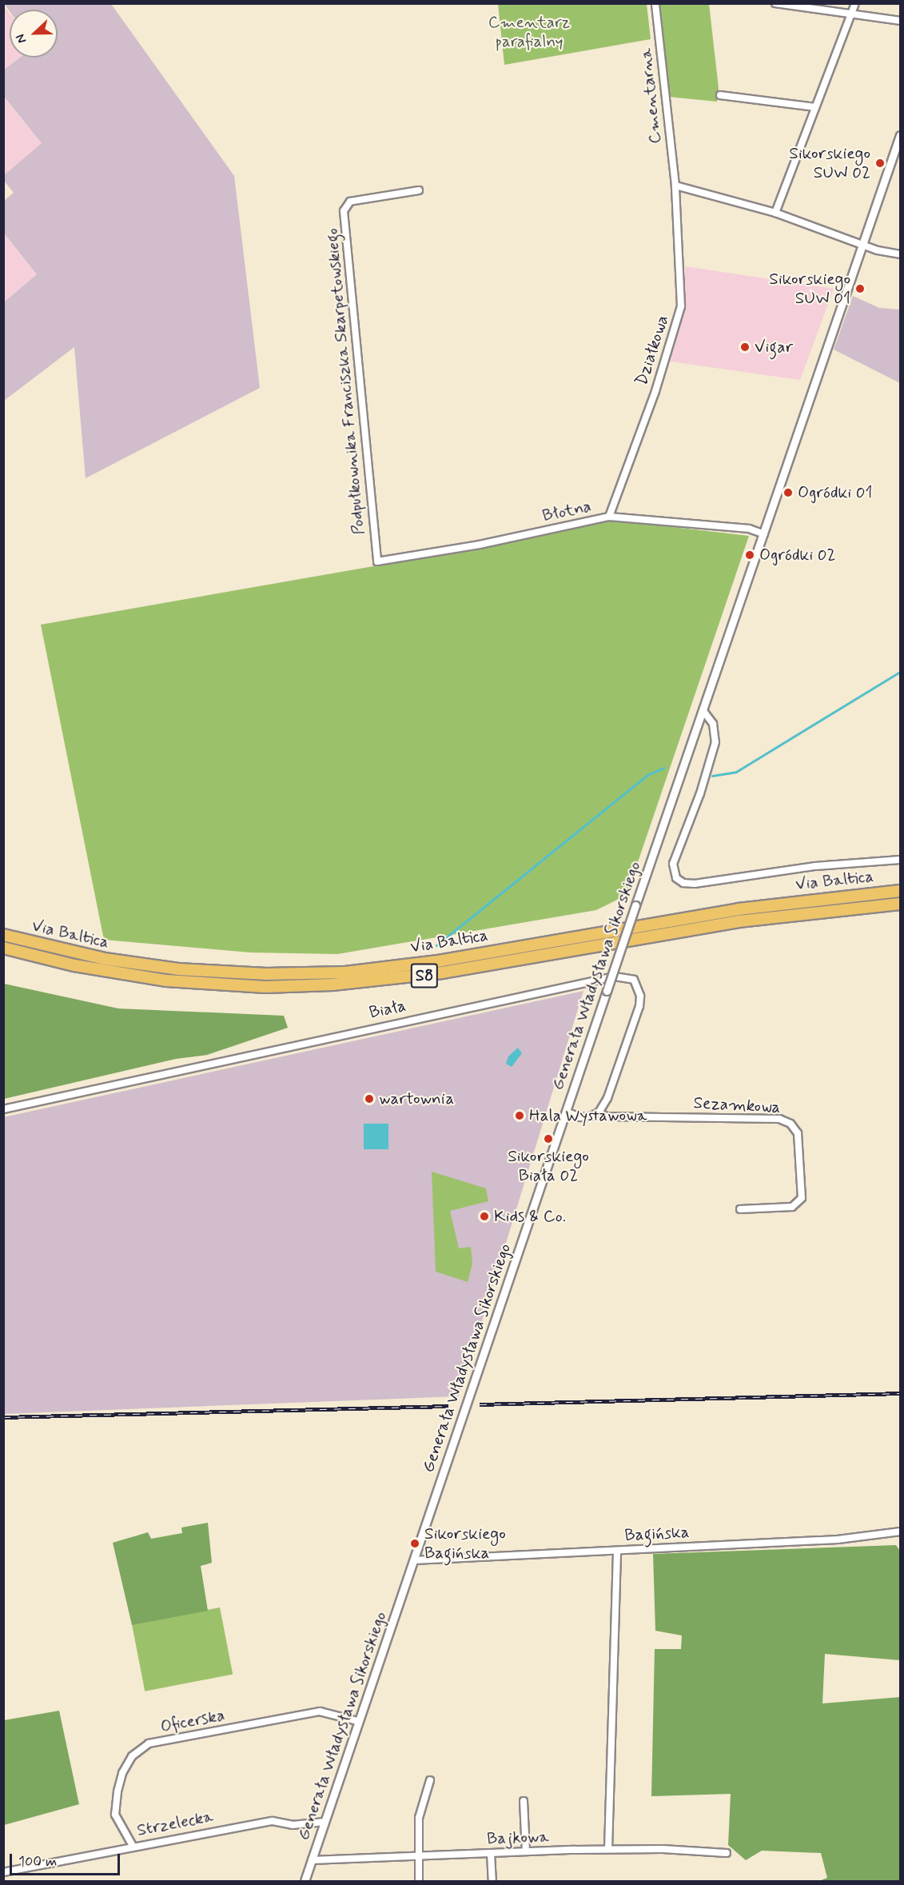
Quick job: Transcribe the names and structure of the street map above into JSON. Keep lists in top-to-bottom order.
{
  "streets": {
    "highway": ["Via Baltica", "S8"],
    "street": [
      "Cmentarna",
      "Działkowa",
      "Podpułkownika Franciszka Skarpetowskiego",
      "Błotna",
      "Generała Władysława Sikorskiego",
      "Biała",
      "Sezamkowa",
      "Bagińska",
      "Oficerska",
      "Strzelecka",
      "Bajkowa"
    ]
  },
  "crossings": [
    ["Cmentarna", "Działkowa"],
    ["Działkowa", "Błotna"],
    ["Podpułkownika Franciszka Skarpetowskiego", "Błotna"],
    ["Błotna", "Generała Władysława Sikorskiego"],
    ["Generała Władysława Sikorskiego", "Bagińska"],
    ["Generała Władysława Sikorskiego", "Oficerska"],
    ["Generała Władysława Sikorskiego", "Strzelecka"],
    ["Generała Władysława Sikorskiego", "Bajkowa"],
    ["Biała", "Sezamkowa"],
    ["Oficerska", "Strzelecka"]
  ],
  "parks": ["Cmentarz parafialny"],
  "places": [
    "Sikorskiego SUW 02",
    "Sikorskiego SUW 01",
    "Vigar",
    "Ogródki 01",
    "Ogródki 02",
    "wartownia",
    "Hala Wystawowa",
    "Sikorskiego Biała 02",
    "Kids & Co.",
    "Sikorskiego Bagińska"
  ],
  "scale_bar": "100 m",
  "north": "left"
}
